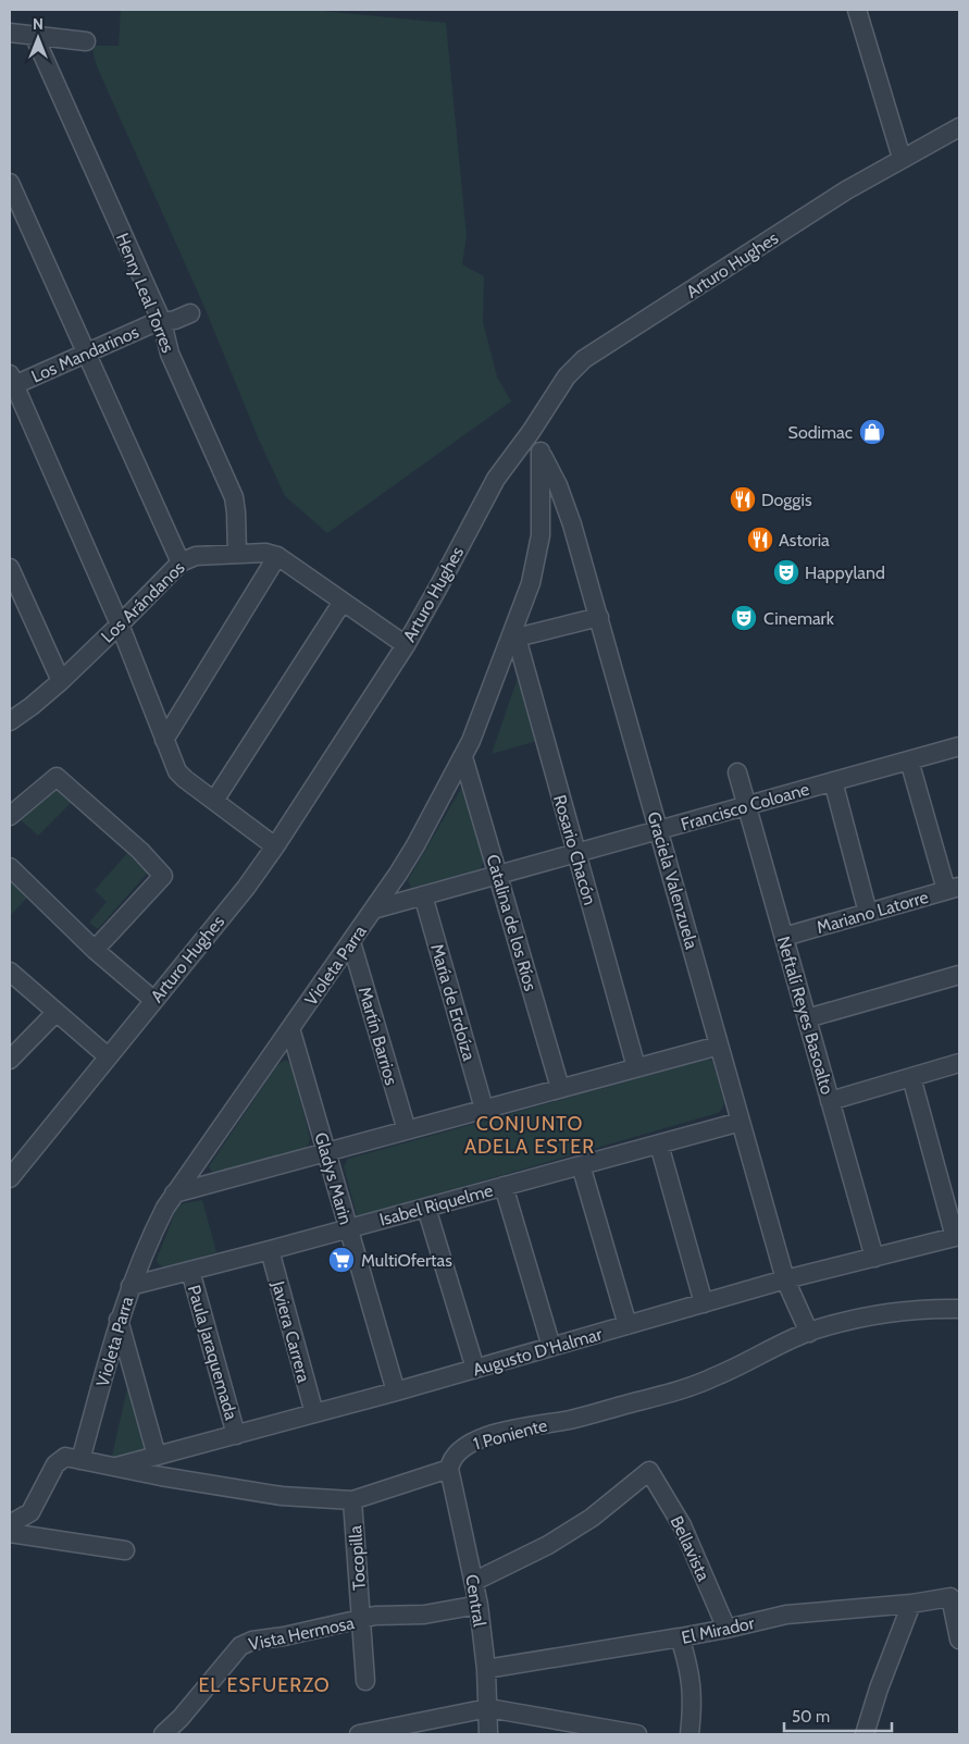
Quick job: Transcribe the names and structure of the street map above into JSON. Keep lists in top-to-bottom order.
{
  "streets": {
    "street": [
      "Arturo Hughes",
      "Henry Leal Torres",
      "Los Mandarinos",
      "Los Arándanos",
      "Francisco Coloane",
      "Rosario Chacón",
      "Graciela Valenzuela",
      "Mariano Latorre",
      "Catalina de los Ríos",
      "Violeta Parra",
      "María de Erdoíza",
      "Neftalí Reyes Basoalto",
      "Martín Barrios",
      "Gladys Marin",
      "Isabel Riquelme",
      "Javiera Carrera",
      "Augusto D'Halmar",
      "Paula Jaraquemada",
      "1 Poniente",
      "Bellavista",
      "Tocopilla",
      "Central",
      "El Mirador",
      "Vista Hermosa"
    ]
  },
  "crossings": [
    ["Arturo Hughes", "Graciela Valenzuela"],
    ["Henry Leal Torres", "Los Mandarinos"],
    ["Henry Leal Torres", "Los Arándanos"],
    ["Francisco Coloane", "Rosario Chacón"],
    ["Francisco Coloane", "Graciela Valenzuela"],
    ["Francisco Coloane", "Catalina de los Ríos"],
    ["Francisco Coloane", "Violeta Parra"],
    ["Francisco Coloane", "María de Erdoíza"],
    ["Francisco Coloane", "Neftalí Reyes Basoalto"],
    ["Rosario Chacón", "Violeta Parra"],
    ["Graciela Valenzuela", "Violeta Parra"],
    ["Graciela Valenzuela", "Isabel Riquelme"],
    ["Graciela Valenzuela", "Augusto D'Halmar"],
    ["Graciela Valenzuela", "1 Poniente"],
    ["Mariano Latorre", "Neftalí Reyes Basoalto"],
    ["Catalina de los Ríos", "Violeta Parra"],
    ["Violeta Parra", "Martín Barrios"],
    ["Violeta Parra", "Gladys Marin"],
    ["Violeta Parra", "Isabel Riquelme"],
    ["Neftalí Reyes Basoalto", "Augusto D'Halmar"],
    ["Gladys Marin", "Isabel Riquelme"],
    ["Gladys Marin", "Augusto D'Halmar"],
    ["Isabel Riquelme", "Javiera Carrera"],
    ["Isabel Riquelme", "Paula Jaraquemada"],
    ["Javiera Carrera", "Augusto D'Halmar"],
    ["Augusto D'Halmar", "Paula Jaraquemada"],
    ["1 Poniente", "Central"],
    ["Bellavista", "Central"],
    ["Bellavista", "El Mirador"],
    ["Tocopilla", "Vista Hermosa"],
    ["Central", "El Mirador"],
    ["Central", "Vista Hermosa"]
  ],
  "districts": ["CONJUNTO ADELA ESTER", "EL ESFUERZO"],
  "places": {
    "shop": ["Sodimac"],
    "restaurant": ["Doggis", "Astoria"],
    "theatre": ["Happyland", "Cinemark"],
    "supermarket": ["MultiOfertas"]
  },
  "scale_bar": "50 m",
  "north": "top"
}
